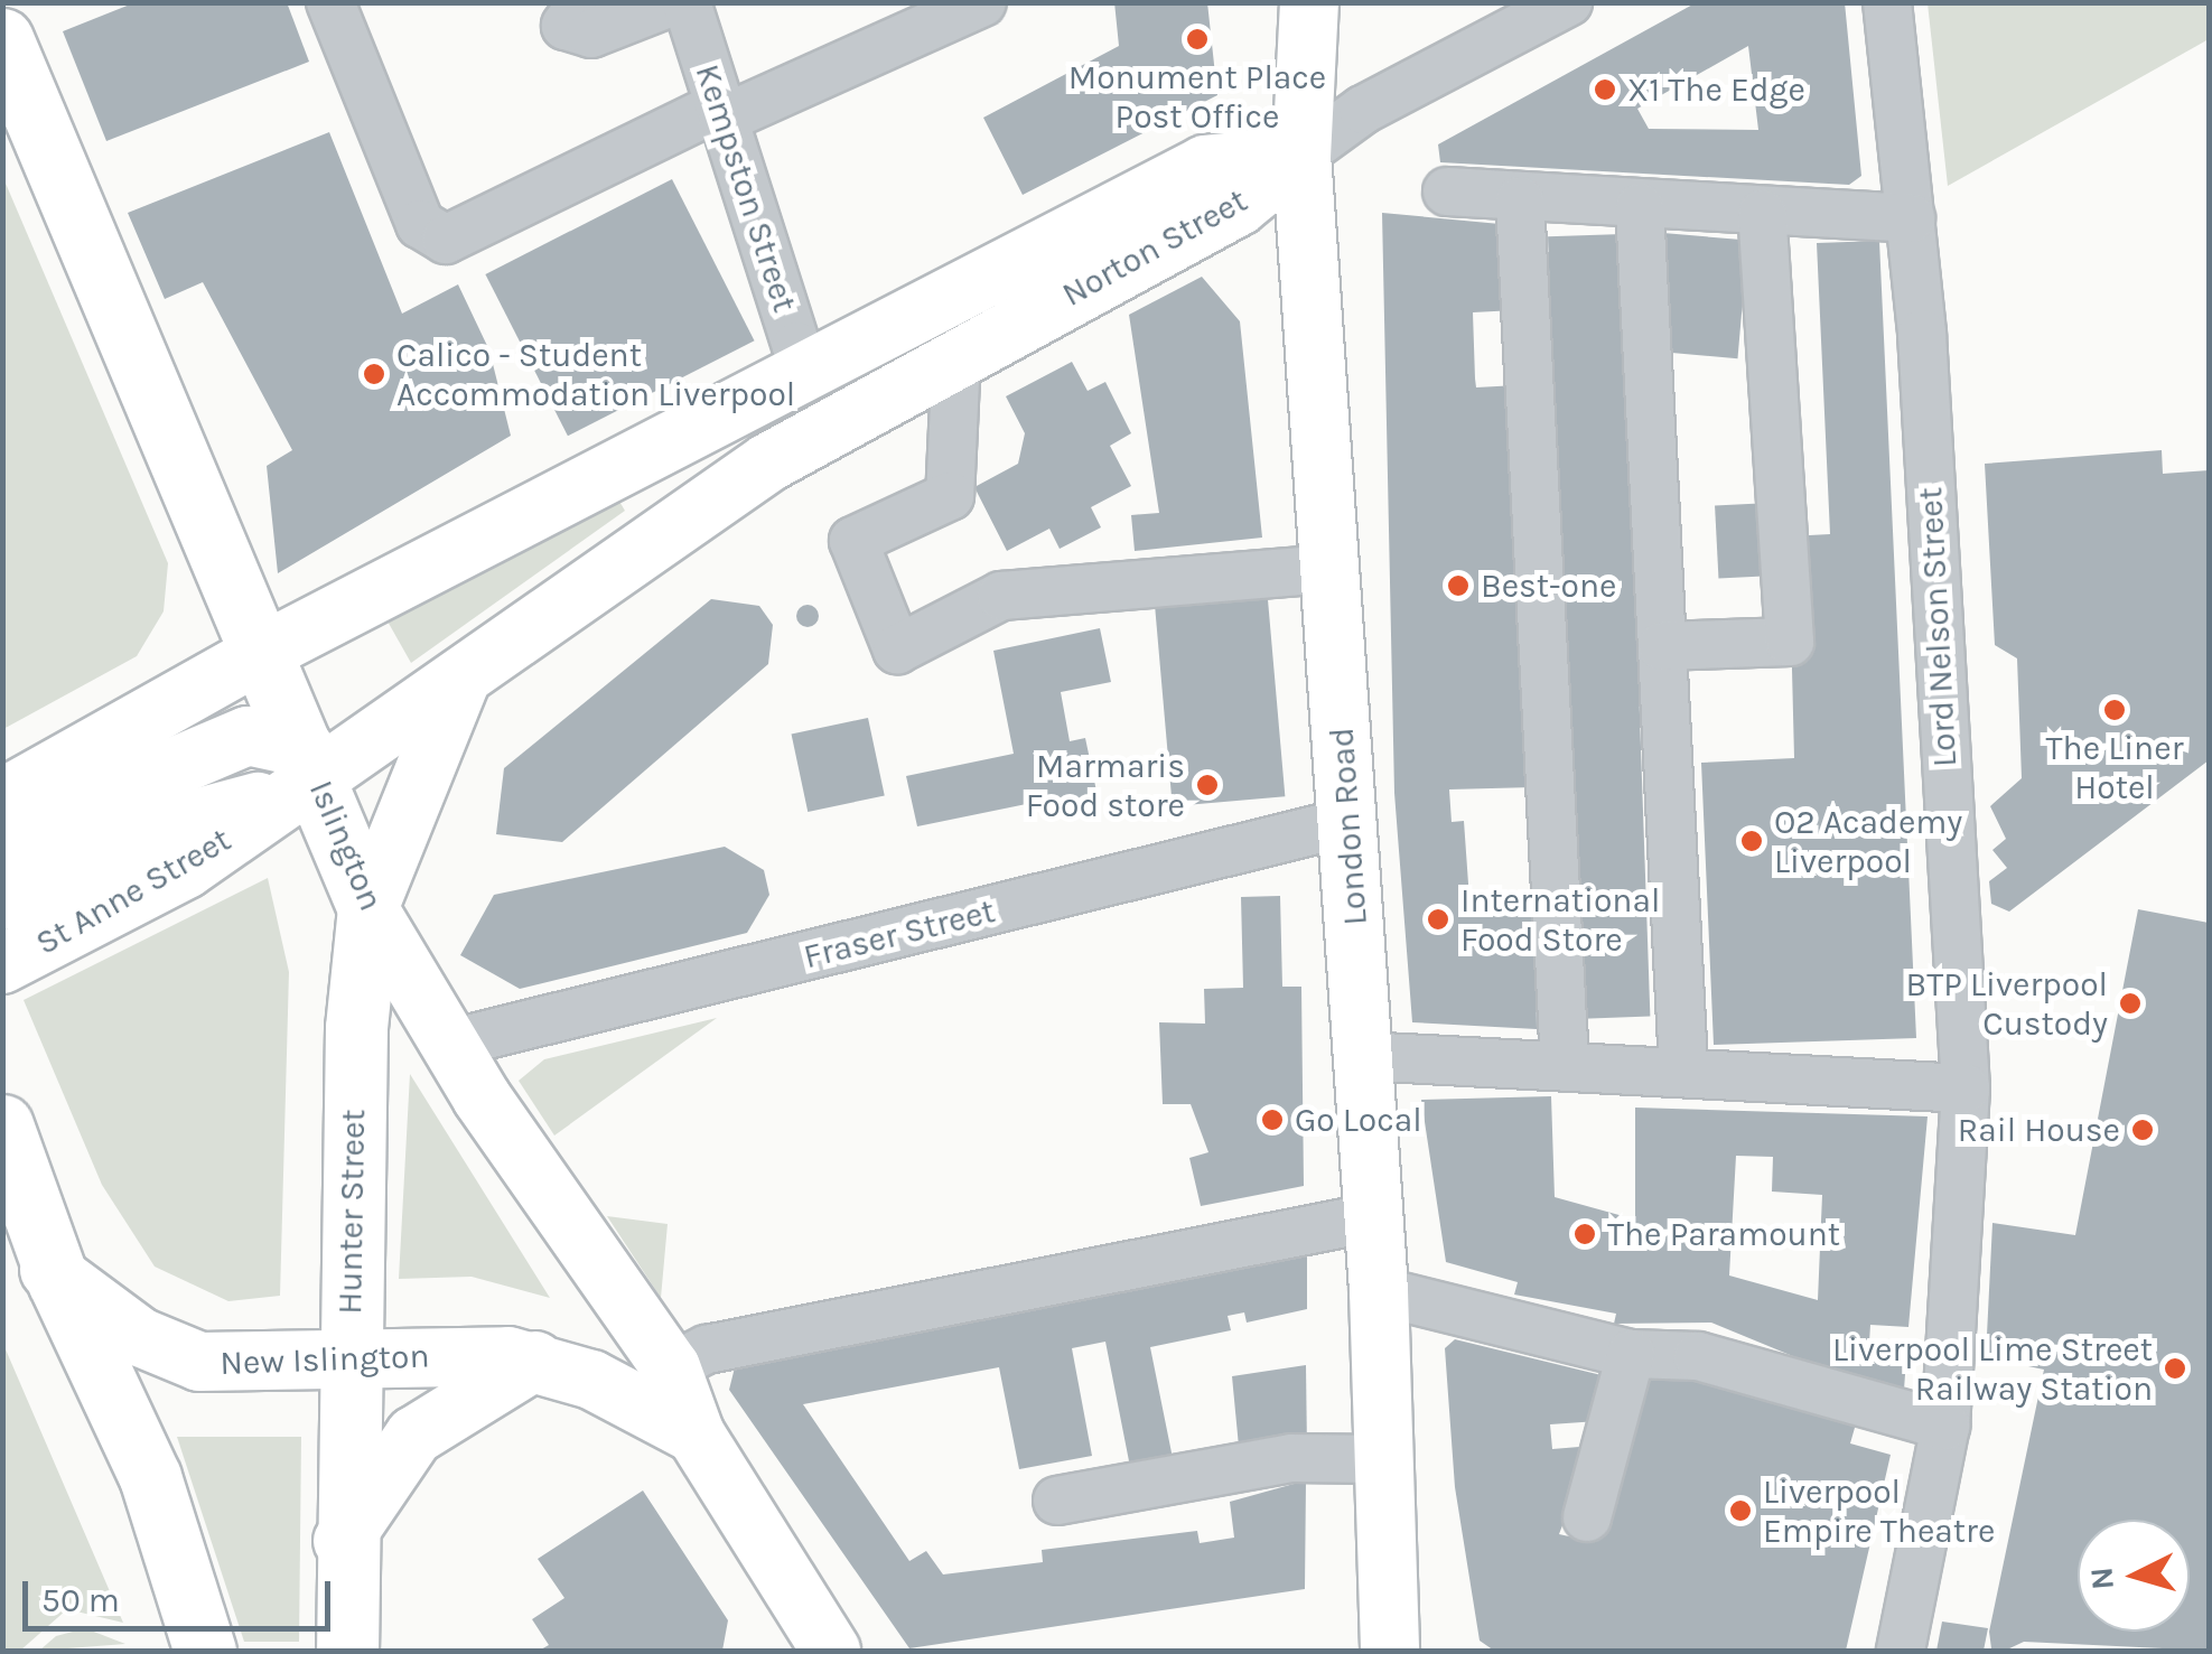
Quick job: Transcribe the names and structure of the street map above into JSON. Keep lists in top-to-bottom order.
{
  "streets": {
    "highway": ["Islington", "Hunter Street"],
    "main road": [
      "Norton Street",
      "London Road",
      "St Anne Street",
      "New Islington"
    ],
    "street": ["Kempston Street", "Lord Nelson Street", "Fraser Street"]
  },
  "crossings": [
    ["Kempston Street", "Norton Street"],
    ["Norton Street", "London Road"],
    ["Norton Street", "Islington"],
    ["Norton Street", "St Anne Street"],
    ["London Road", "Fraser Street"],
    ["Islington", "St Anne Street"],
    ["Islington", "Fraser Street"],
    ["Islington", "Hunter Street"],
    ["Islington", "New Islington"],
    ["Hunter Street", "New Islington"]
  ],
  "places": [
    "Monument Place Post Office",
    "X1 The Edge",
    "Calico - Student Accommodation Liverpool",
    "Best-one",
    "The Liner Hotel",
    "Marmaris Food store",
    "O2 Academy Liverpool",
    "International Food Store",
    "BTP Liverpool Custody",
    "Go Local",
    "Rail House",
    "The Paramount",
    "Liverpool Lime Street Railway Station",
    "Liverpool Empire Theatre"
  ],
  "scale_bar": "50 m",
  "north": "left"
}
